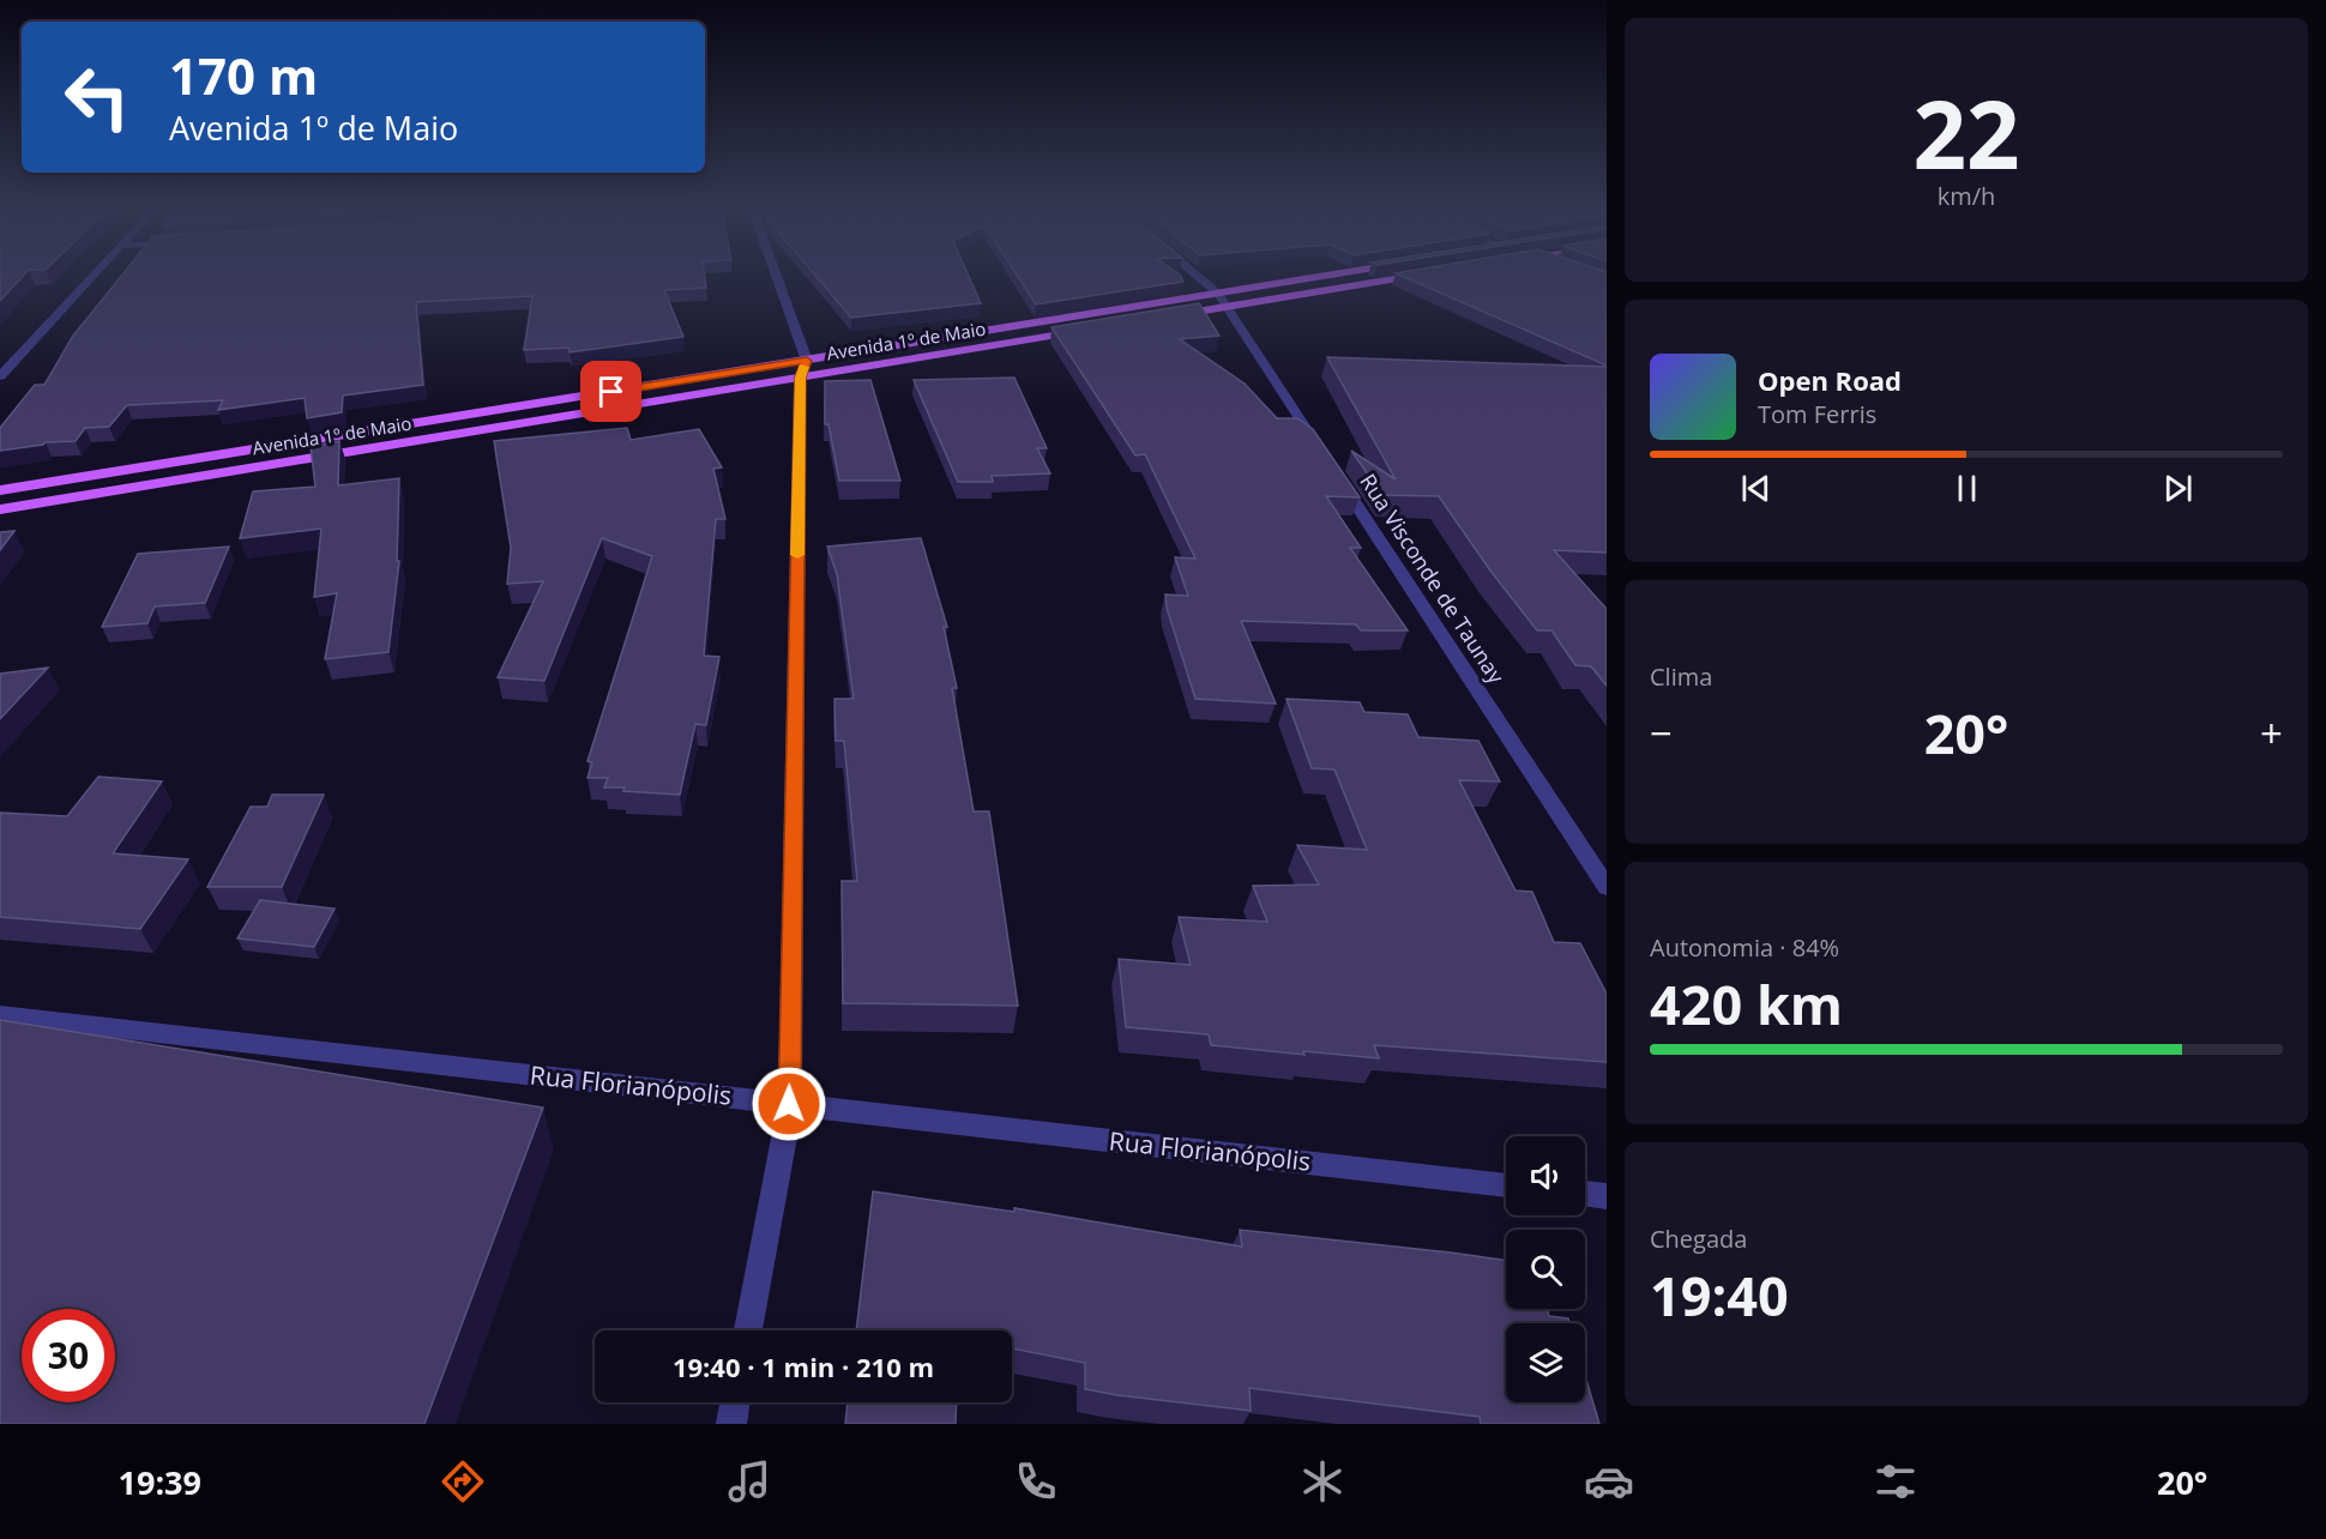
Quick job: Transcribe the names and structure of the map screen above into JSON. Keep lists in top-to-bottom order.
{
  "streets": {
    "main road": ["Avenida 1º de Maio"],
    "street": ["Rua Visconde de Taunay", "Rua Florianópolis"]
  },
  "crossings": [
    ["Avenida 1º de Maio", "Rua Visconde de Taunay"]
  ],
  "page": {
    "tile": [
      ["22", "km/h"],
      "Clima",
      ["Autonomia · 84%", "420 km"],
      ["Chegada", "19:40"]
    ],
    "turn": ["170 m", "Avenida 1º de Maio"],
    "song": ["Open Road", "Tom Ferris"],
    "heat": ["−", "20°", "+"],
    "limit": "30",
    "trip": "19:40 · 1 min · 210 m",
    "tabs": ["19:39", "20°"]
  }
}
